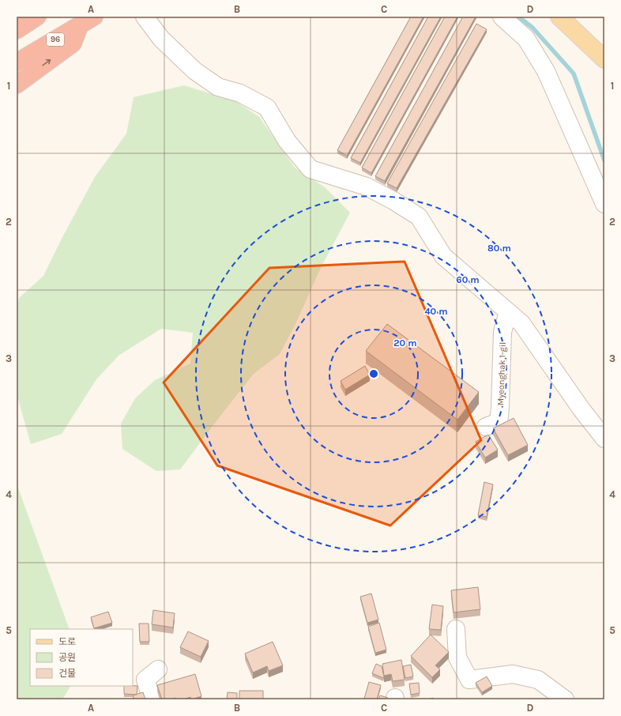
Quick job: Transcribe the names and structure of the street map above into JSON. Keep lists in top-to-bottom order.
{
  "streets": {
    "highway": ["96"],
    "street": ["Myeonghak 1-gil"]
  },
  "legend": ["도로", "공원", "건물"],
  "grid": {
    "columns": [
      "A",
      "B",
      "C",
      "D"
    ],
    "rows": [
      "1",
      "2",
      "3",
      "4",
      "5"
    ]
  },
  "rings": [
    "80 m",
    "60 m",
    "40 m",
    "20 m"
  ]
}
